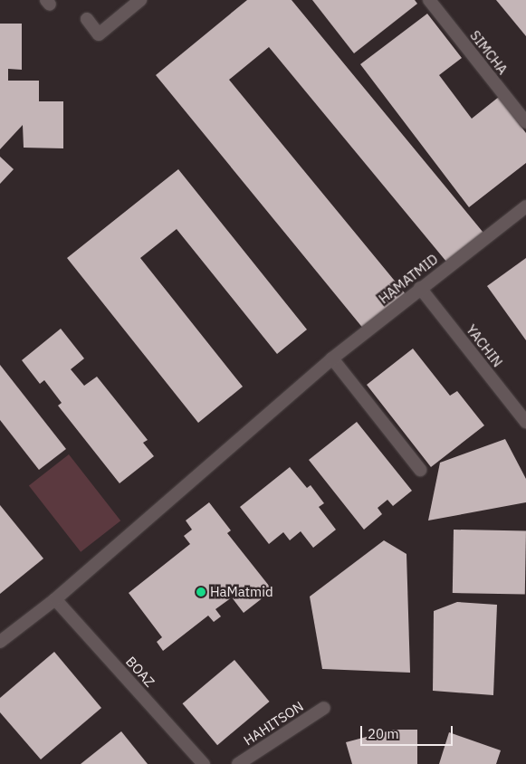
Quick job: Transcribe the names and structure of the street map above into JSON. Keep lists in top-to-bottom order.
{
  "streets": {
    "street": [
      "SIMCHA",
      "HAMATMID",
      "YACHIN",
      "BOAZ",
      "HAHITSON"
    ]
  },
  "crossings": [
    ["HAMATMID", "YACHIN"],
    ["HAMATMID", "BOAZ"]
  ],
  "places": ["HaMatmid"],
  "scale_bar": "20 m"
}
